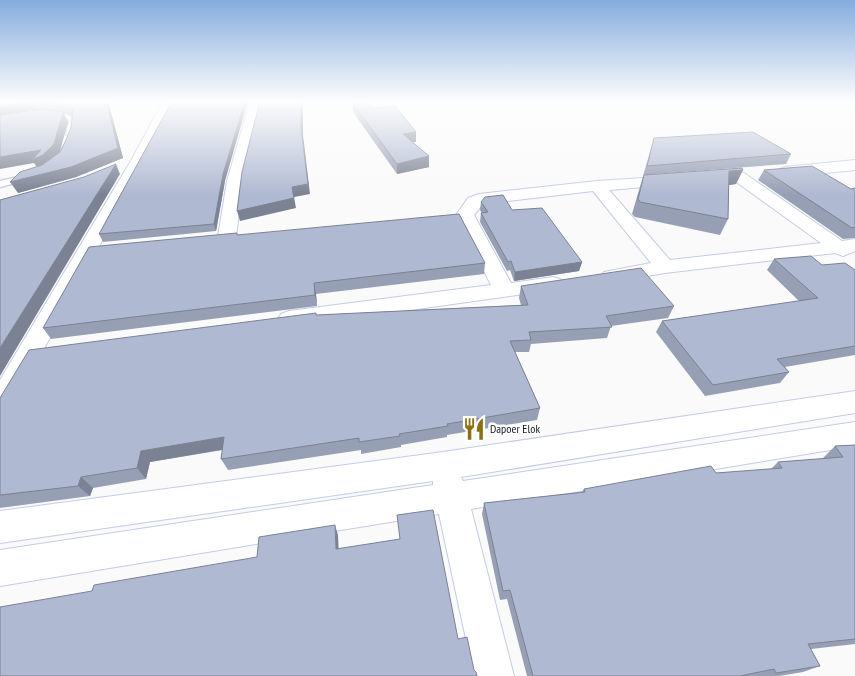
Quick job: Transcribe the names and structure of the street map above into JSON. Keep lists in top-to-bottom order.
{
  "places": {
    "restaurant": ["Dapoer Elok"]
  }
}
